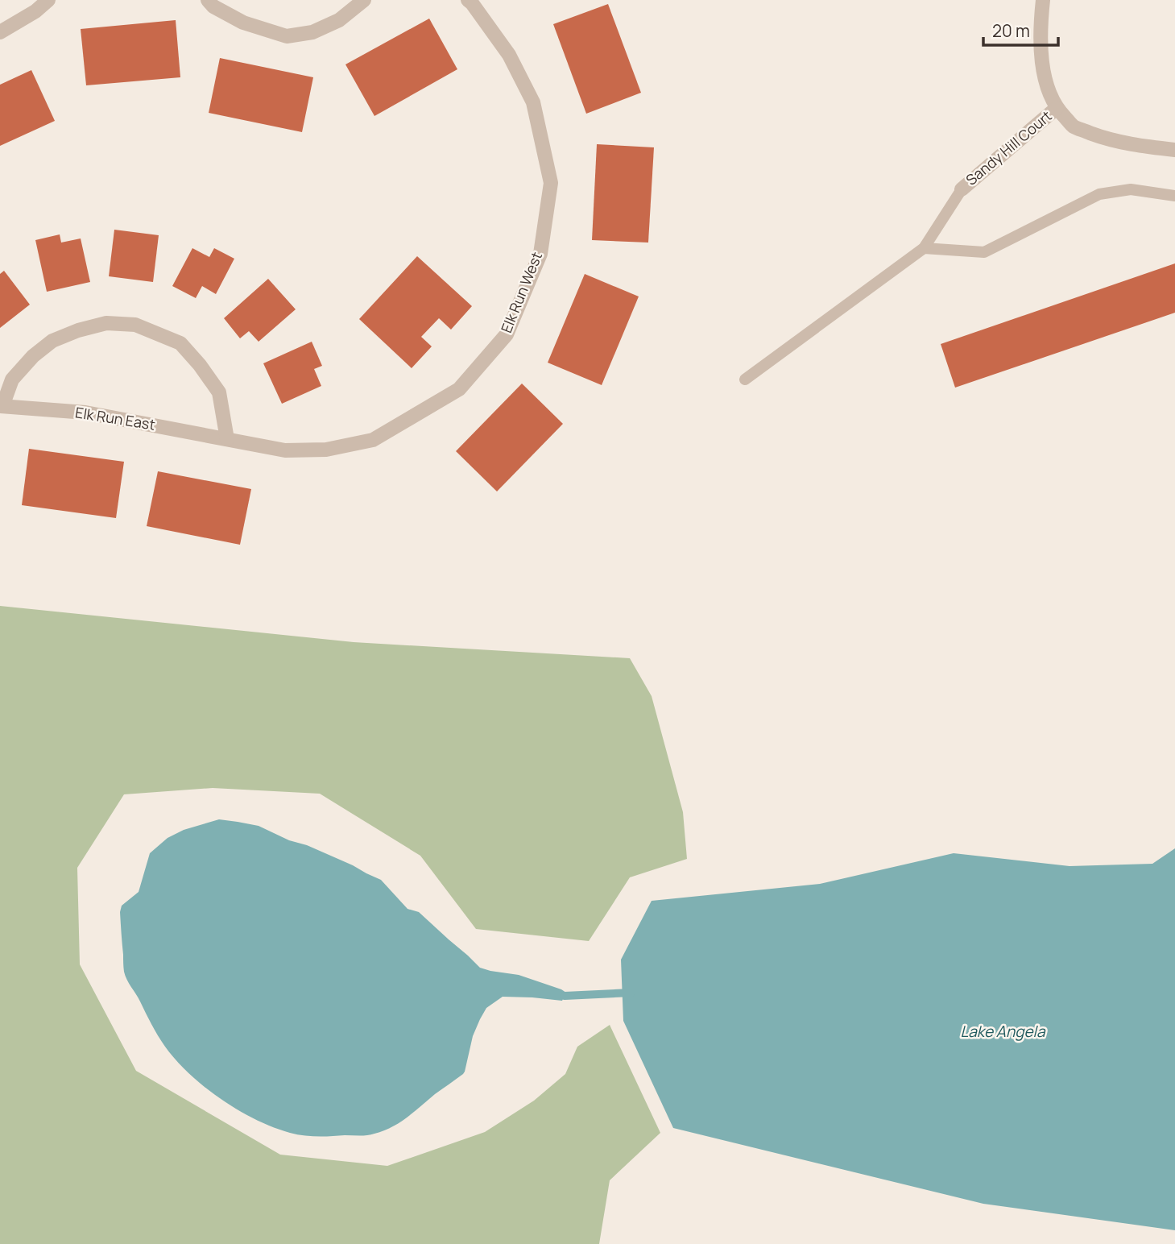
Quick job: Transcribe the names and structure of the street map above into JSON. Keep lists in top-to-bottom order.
{
  "streets": {
    "street": ["Sandy Hill Court", "Elk Run West", "Elk Run East"]
  },
  "crossings": [
    ["Elk Run West", "Elk Run East"]
  ],
  "water": ["Lake Angela"],
  "scale_bar": "20 m"
}
